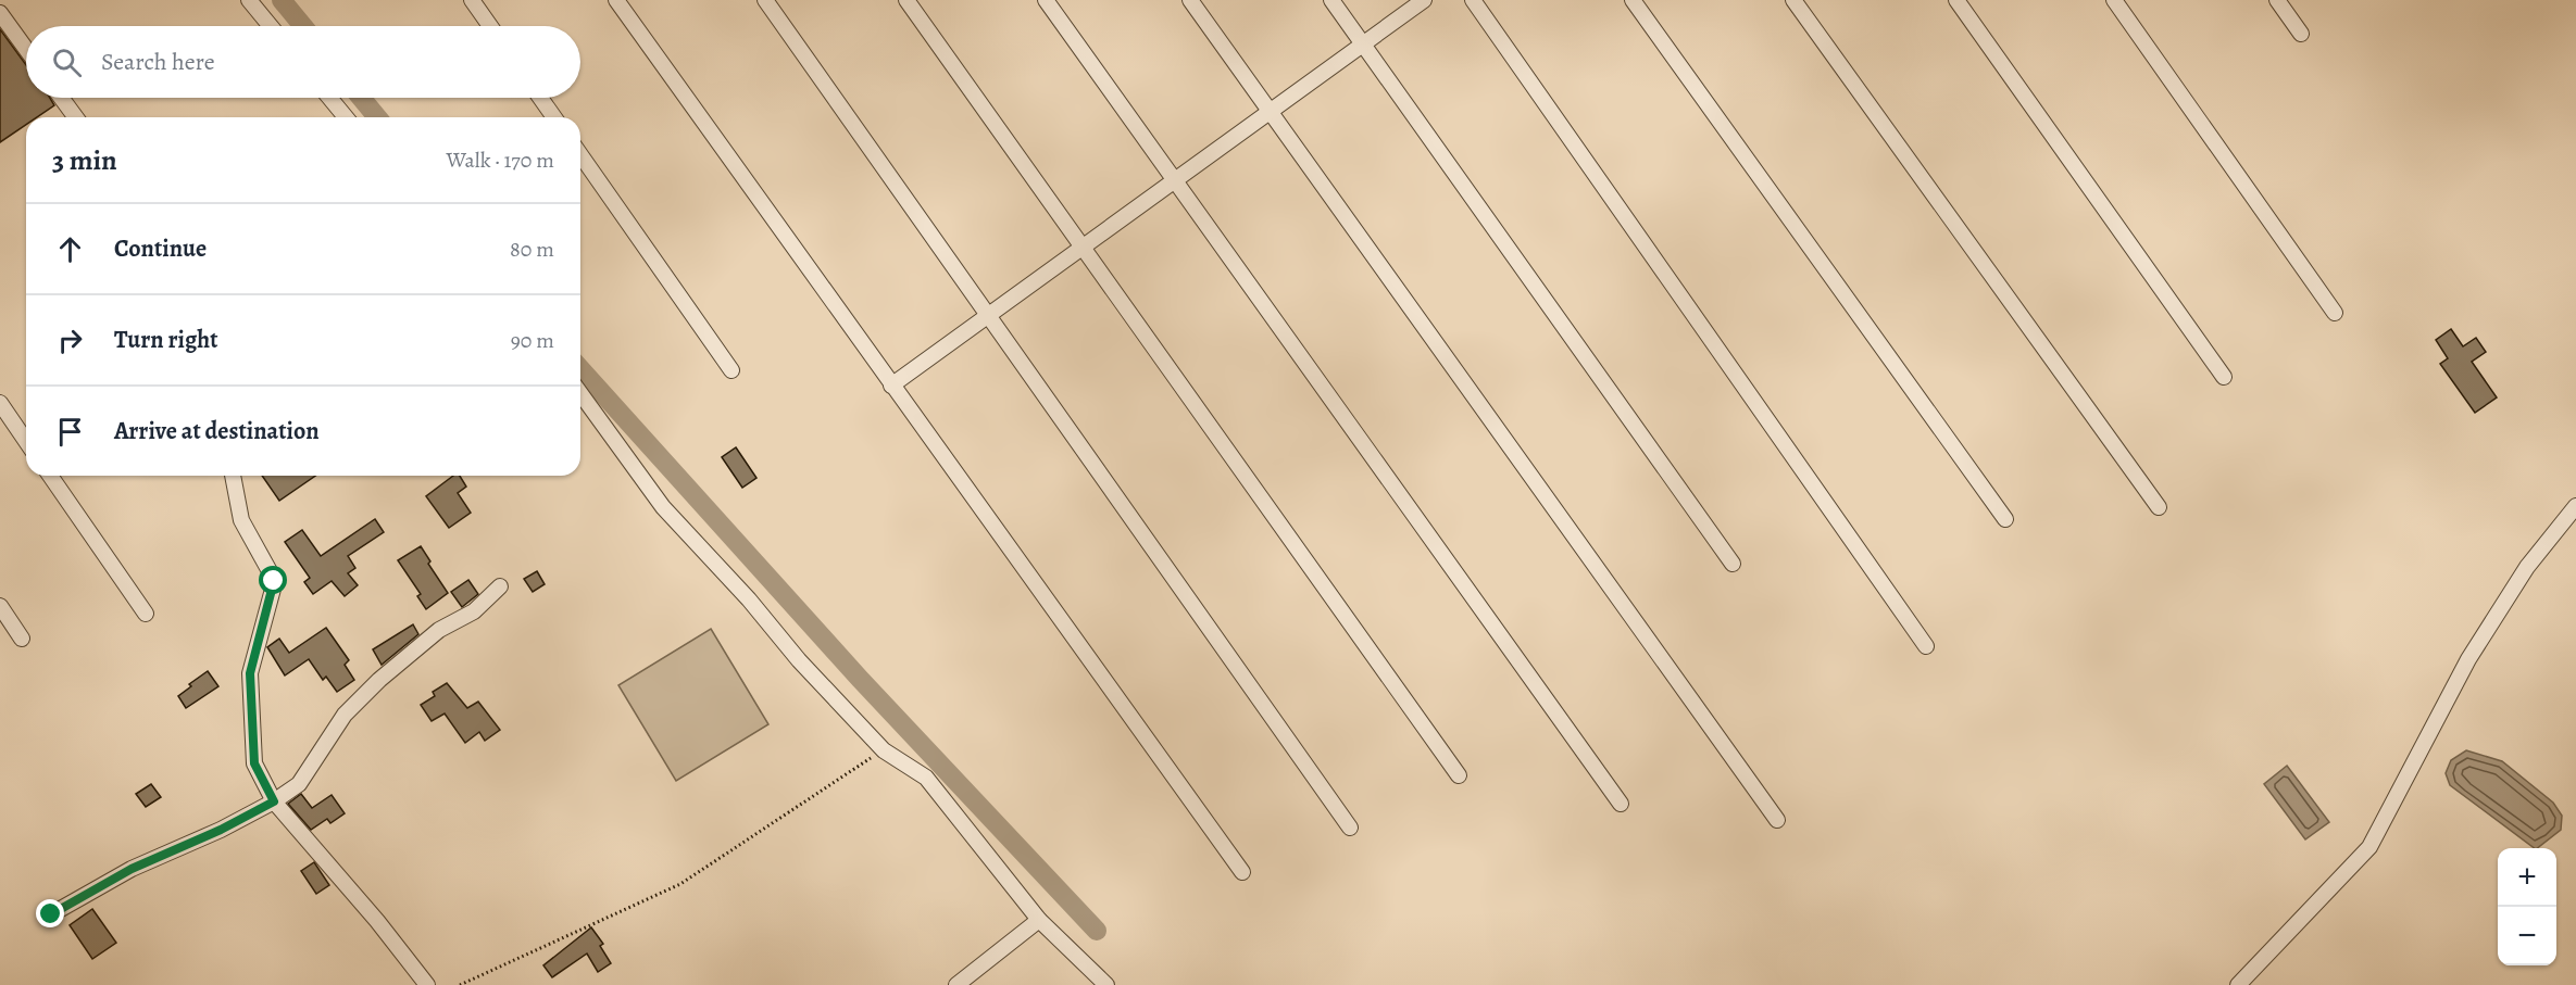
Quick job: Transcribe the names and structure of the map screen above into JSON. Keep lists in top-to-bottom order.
{
  "page": {
    "search": "Search here",
    "heading": ["3 min", "Walk · 170 m"],
    "list": [
      ["Continue", "80 m"],
      ["Turn right", "90 m"],
      "Arrive at destination"
    ],
    "map_buttons": ["+", "−"]
  }
}
